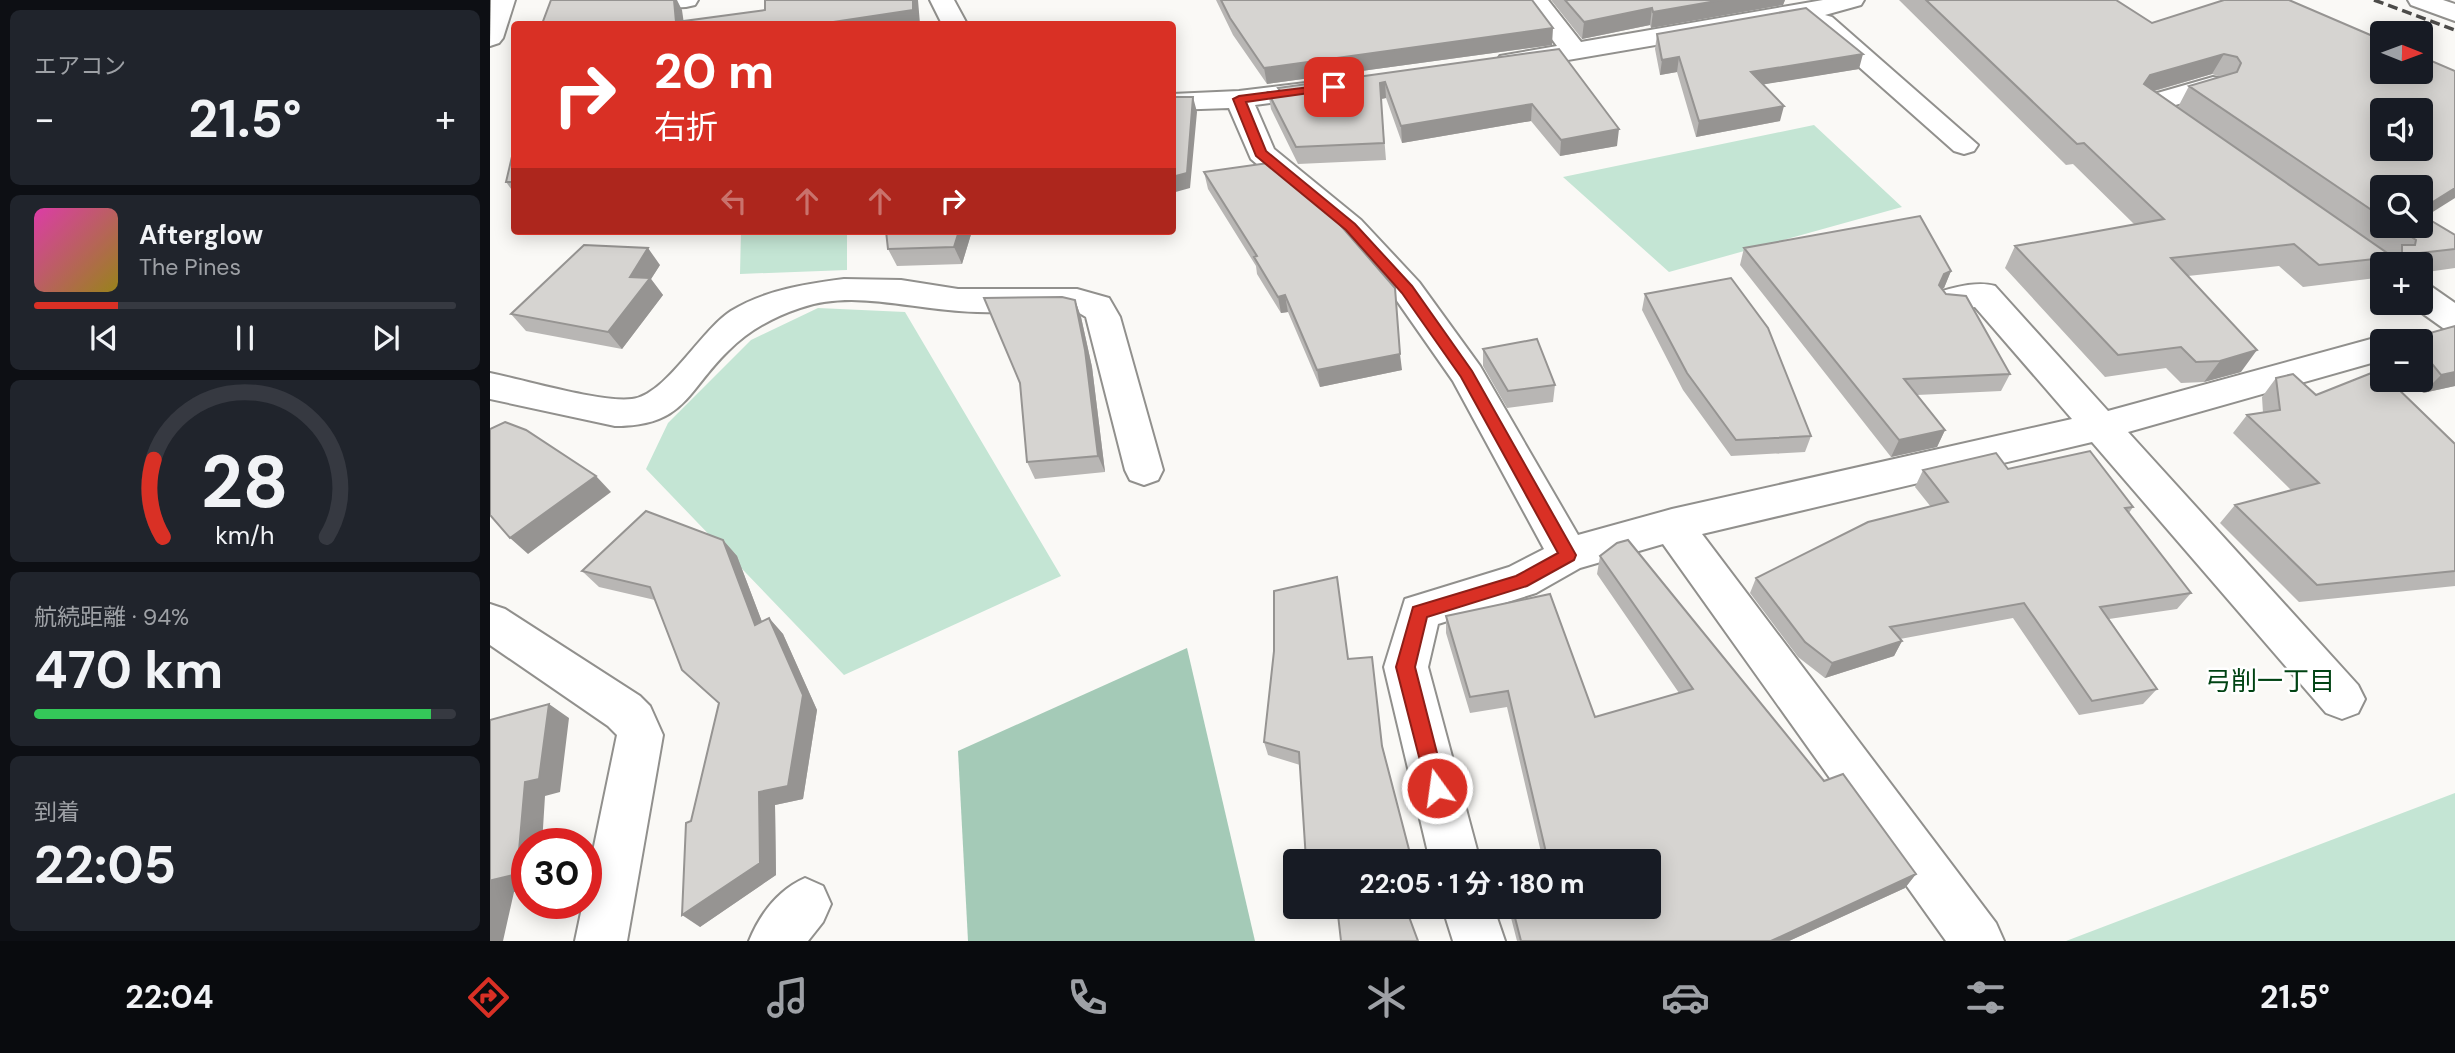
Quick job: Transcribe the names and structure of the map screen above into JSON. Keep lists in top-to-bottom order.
{
  "districts": ["弓削一丁目"],
  "north": "right",
  "page": {
    "tile": [
      "エアコン",
      ["航続距離 · 94%", "470 km"],
      ["到着", "22:05"]
    ],
    "map_buttons": ["+", "−"],
    "turn": ["20 m", "右折"],
    "heat": ["−", "21.5°", "+"],
    "song": ["Afterglow", "The Pines"],
    "limit": "30",
    "trip": "22:05 · 1 分 · 180 m",
    "tabs": ["22:04", "21.5°"],
    "gauge": ["28", "km/h"]
  }
}
